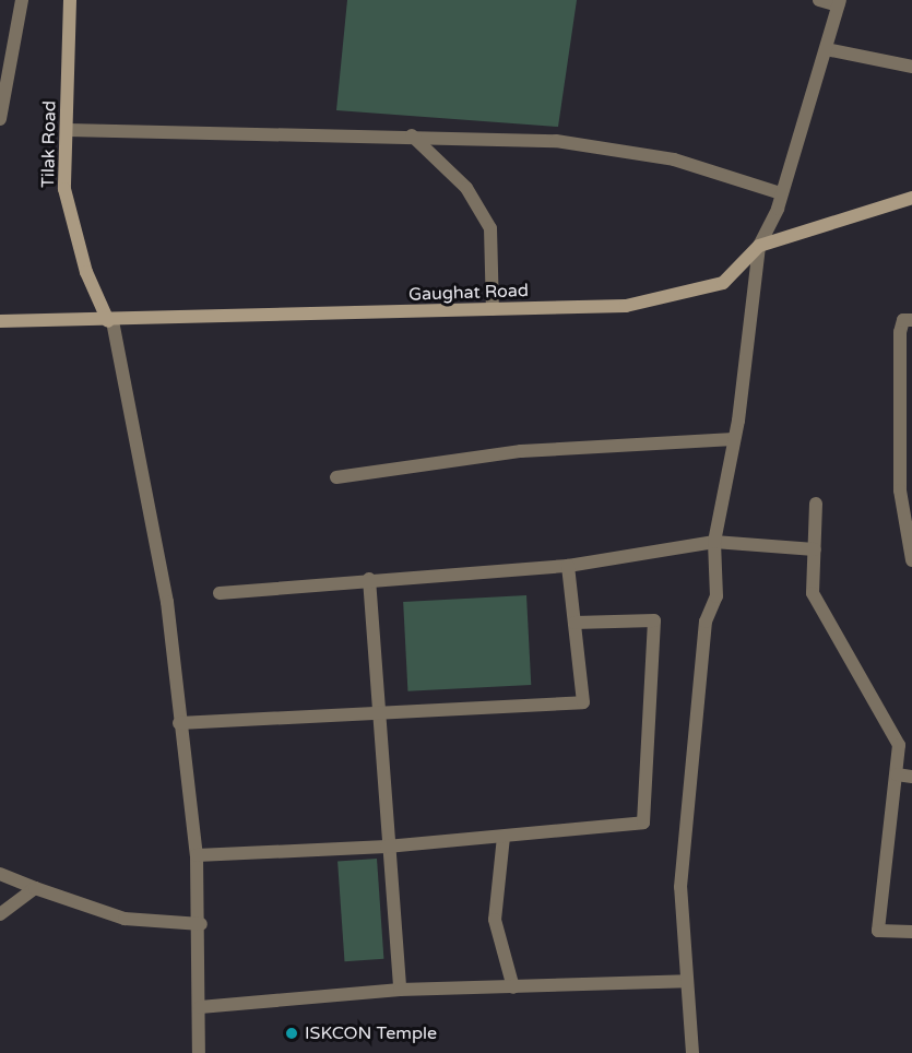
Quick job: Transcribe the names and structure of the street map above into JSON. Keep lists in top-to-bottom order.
{
  "streets": {
    "main road": ["Tilak Road", "Gaughat Road"]
  },
  "crossings": [
    ["Tilak Road", "Gaughat Road"]
  ],
  "places": ["ISKCON Temple"]
}
